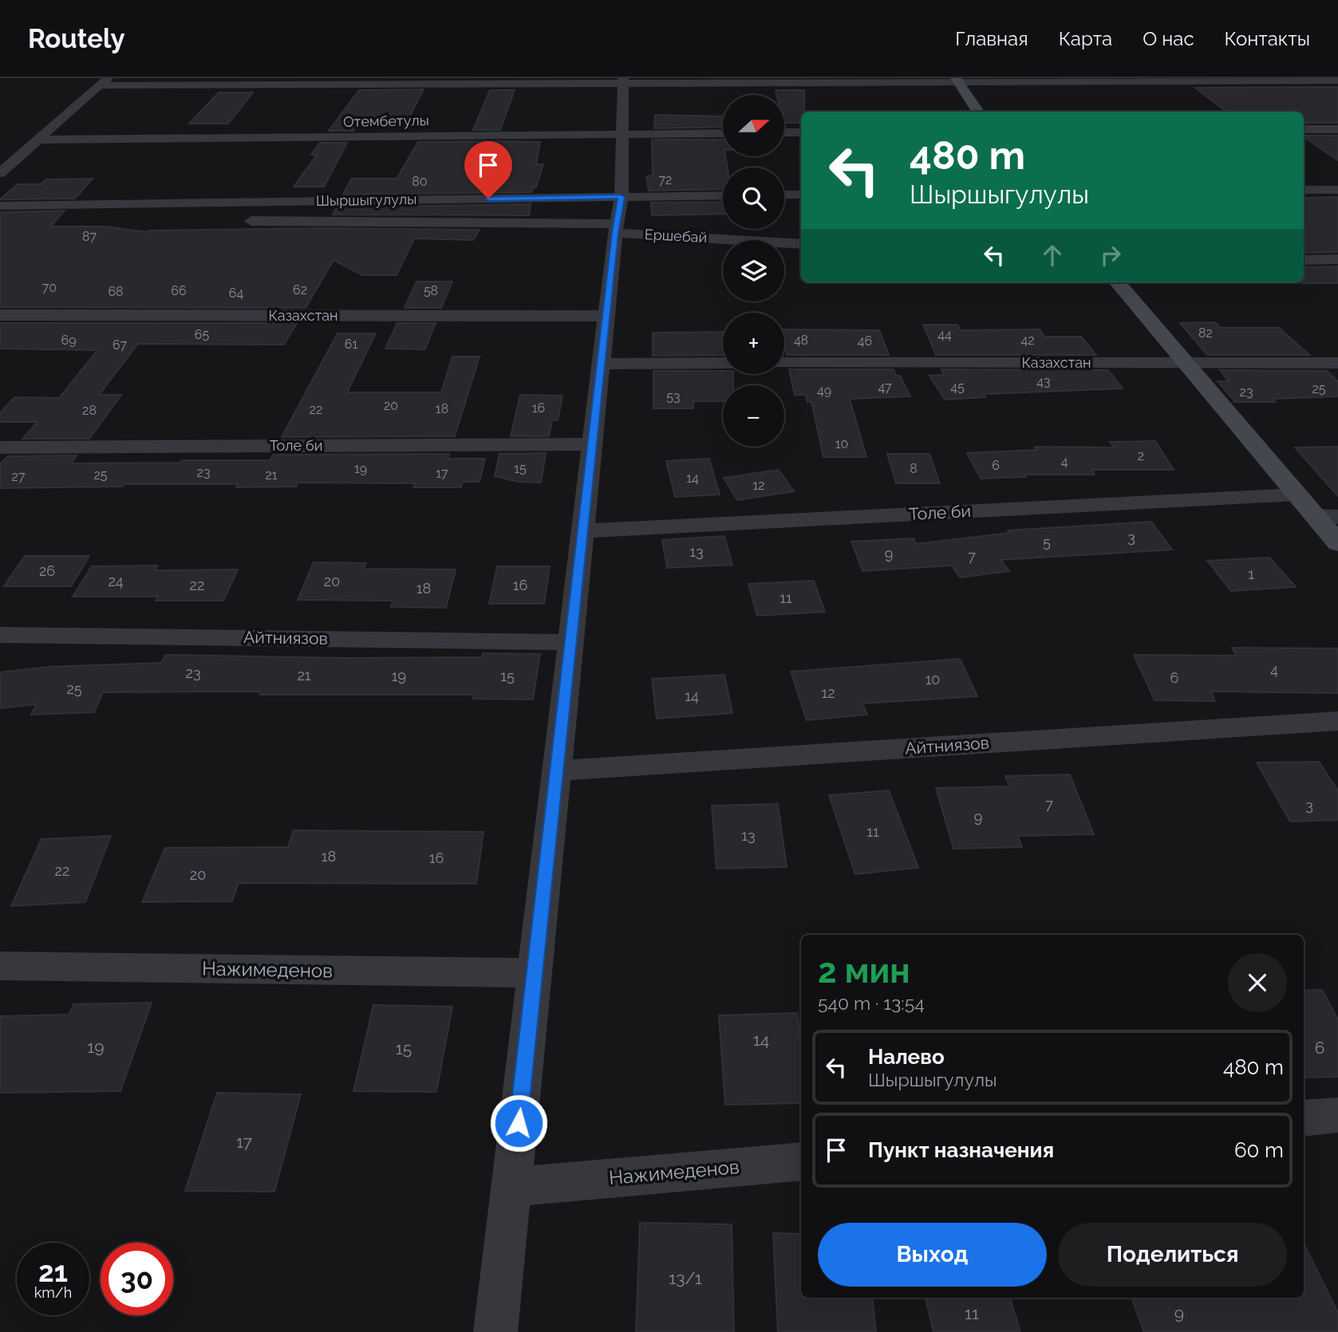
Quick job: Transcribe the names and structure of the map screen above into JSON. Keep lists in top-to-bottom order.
{
  "streets": {
    "street": [
      "Отембетулы",
      "Шыршыгулулы",
      "Ершебай",
      "Казахстан",
      "Толе би",
      "Айтниязов",
      "Нажимеденов"
    ]
  },
  "house_numbers": [
    "72",
    "80",
    "87",
    "70",
    "62",
    "66",
    "58",
    "68",
    "64",
    "82",
    "65",
    "44",
    "69",
    "48",
    "42",
    "46",
    "61",
    "67",
    "43",
    "47",
    "45",
    "25",
    "49",
    "23",
    "53",
    "20",
    "16",
    "18",
    "22",
    "28",
    "10",
    "2",
    "4",
    "6",
    "19",
    "15",
    "8",
    "23",
    "17",
    "25",
    "21",
    "27",
    "14",
    "12",
    "3",
    "5",
    "13",
    "9",
    "7",
    "26",
    "1",
    "24",
    "20",
    "22",
    "16",
    "18",
    "11",
    "4",
    "23",
    "21",
    "19",
    "15",
    "6",
    "10",
    "25",
    "12",
    "14",
    "7",
    "3",
    "9",
    "11",
    "13",
    "18",
    "16",
    "22",
    "20",
    "14",
    "19",
    "6",
    "15",
    "17",
    "13/1",
    "11",
    "9"
  ],
  "north": "right",
  "page": {
    "header": "Routely",
    "nav": [
      "Главная",
      "Карта",
      "О нас",
      "Контакты"
    ],
    "map_buttons": ["+", "−"],
    "turn": ["480 m", "Шыршыгулулы"],
    "heading": ["2 мин", "540 m · 13:54"],
    "list": [
      {
        "name": "Налево",
        "note": "Шыршыгулулы",
        "value": "480 m"
      },
      {
        "name": "Пункт назначения",
        "value": "60 m"
      }
    ],
    "buttons": ["Выход", "Поделиться"],
    "speed": "21 km/h",
    "limit": "30"
  }
}
